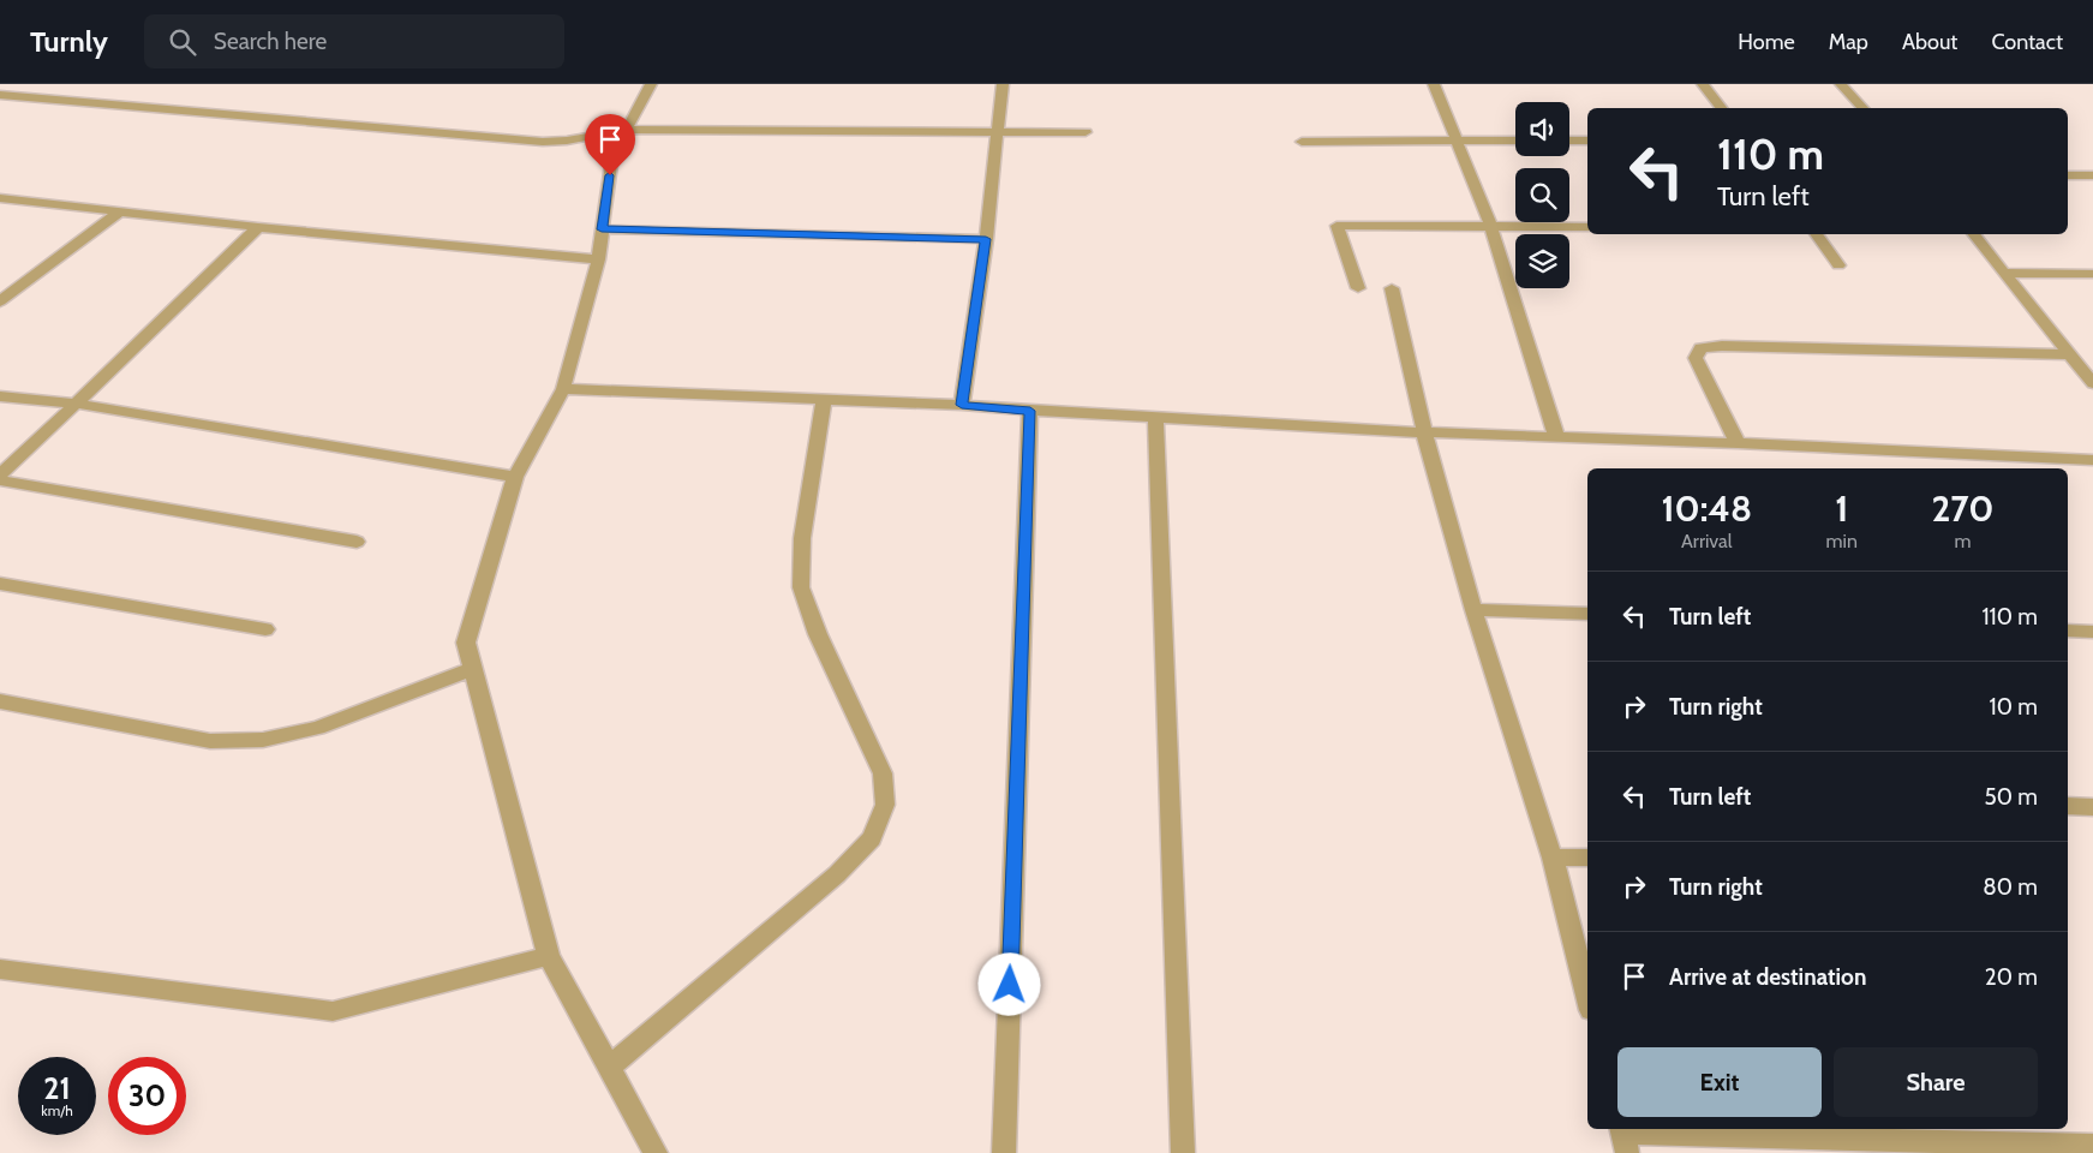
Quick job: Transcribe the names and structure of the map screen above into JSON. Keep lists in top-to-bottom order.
{
  "page": {
    "header": "Turnly",
    "search": "Search here",
    "nav": [
      "Home",
      "Map",
      "About",
      "Contact"
    ],
    "turn": ["110 m", "Turn left"],
    "eta": [
      "10:48",
      "Arrival",
      "1",
      "min",
      "270",
      "m"
    ],
    "list": [
      {
        "name": "Turn left",
        "value": "110 m"
      },
      {
        "name": "Turn right",
        "value": "10 m"
      },
      {
        "name": "Turn left",
        "value": "50 m"
      },
      {
        "name": "Turn right",
        "value": "80 m"
      },
      {
        "name": "Arrive at destination",
        "value": "20 m"
      }
    ],
    "buttons": ["Exit", "Share"],
    "speed": "21 km/h",
    "limit": "30"
  }
}
